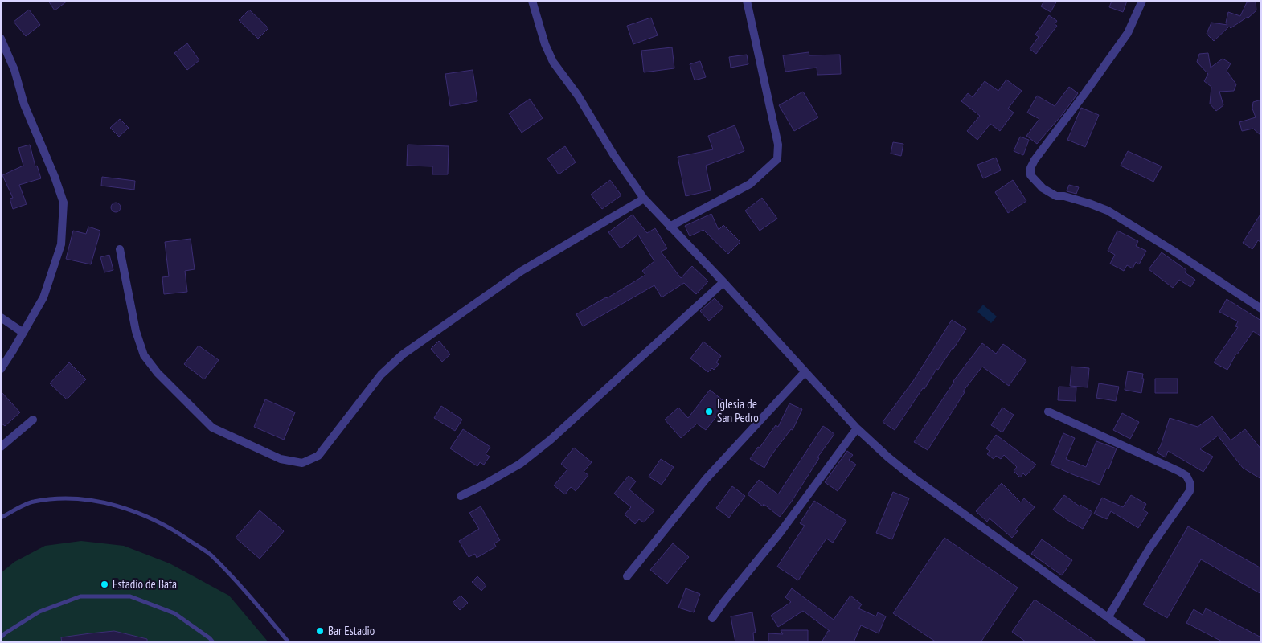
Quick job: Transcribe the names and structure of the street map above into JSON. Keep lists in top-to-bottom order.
{
  "places": ["Iglesia de San Pedro", "Estadio de Bata", "Bar Estadio"]
}
